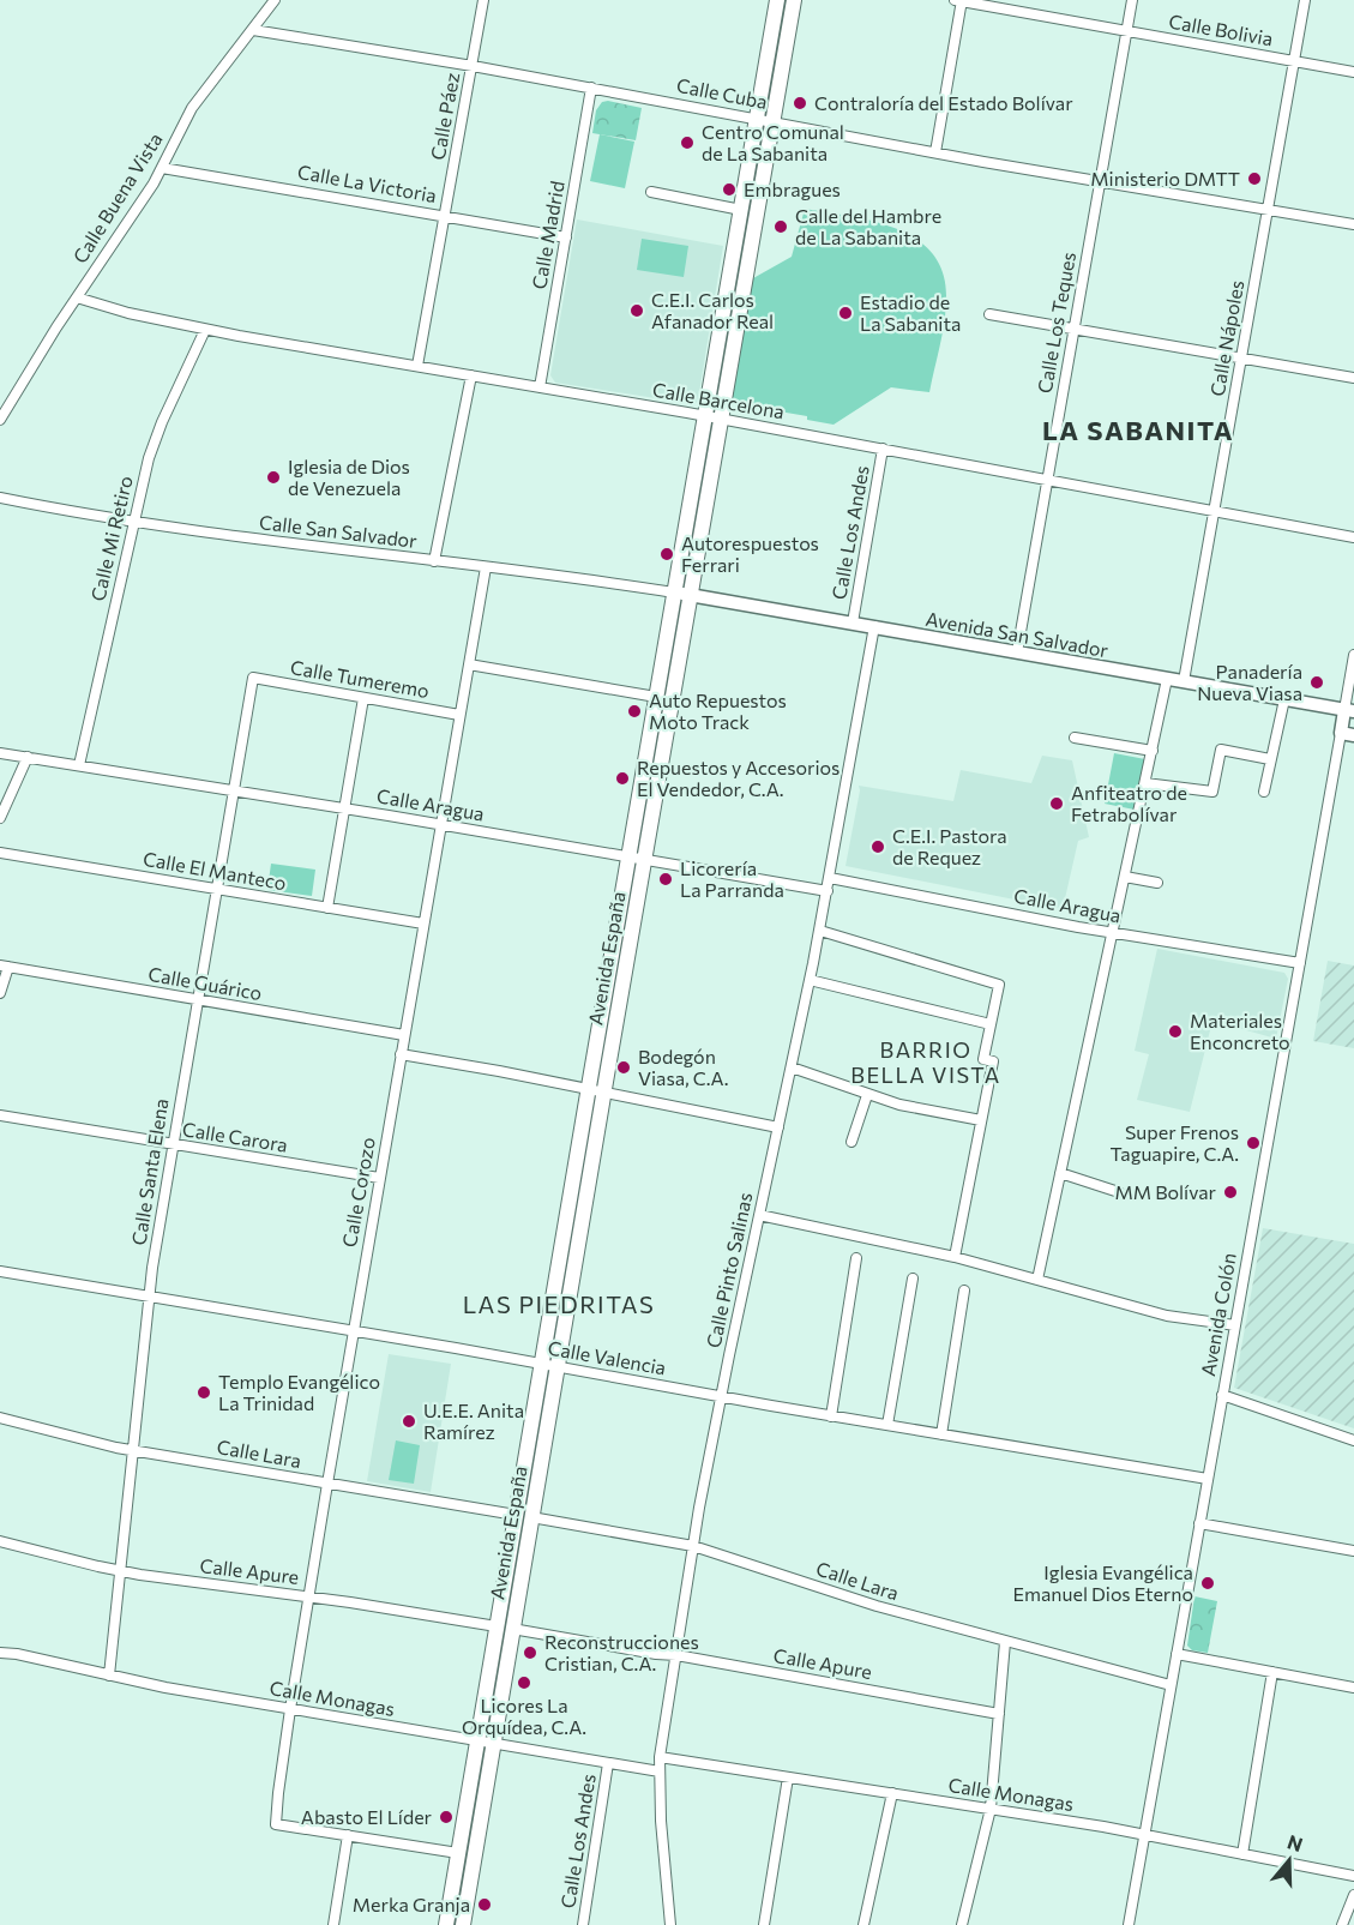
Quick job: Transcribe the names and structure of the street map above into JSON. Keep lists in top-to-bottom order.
{
  "streets": {
    "main road": ["Avenida España"],
    "street": [
      "Calle Bolivia",
      "Calle Cuba",
      "Calle Páez",
      "Calle La Victoria",
      "Calle Buena Vista",
      "Calle Madrid",
      "Calle Los Teques",
      "Calle Nápoles",
      "Calle Barcelona",
      "Calle San Salvador",
      "Calle Los Andes",
      "Calle Mi Retiro",
      "Avenida San Salvador",
      "Calle Tumeremo",
      "Calle Aragua",
      "Calle El Manteco",
      "Calle Guárico",
      "Calle Carora",
      "Calle Santa Elena",
      "Calle Corozo",
      "Calle Pinto Salinas",
      "Avenida Colón",
      "Calle Valencia",
      "Calle Lara",
      "Calle Apure",
      "Calle Monagas"
    ]
  },
  "crossings": [
    ["Calle Bolivia", "Calle Los Teques"],
    ["Calle Bolivia", "Calle Nápoles"],
    ["Calle Cuba", "Calle Páez"],
    ["Calle Cuba", "Calle Buena Vista"],
    ["Calle Cuba", "Calle Madrid"],
    ["Calle Cuba", "Calle Los Teques"],
    ["Calle Cuba", "Calle Nápoles"],
    ["Calle Cuba", "Avenida España"],
    ["Calle Páez", "Calle La Victoria"],
    ["Calle Páez", "Calle Barcelona"],
    ["Calle La Victoria", "Calle Buena Vista"],
    ["Calle La Victoria", "Calle Madrid"],
    ["Calle Buena Vista", "Calle Barcelona"],
    ["Calle Madrid", "Calle Barcelona"],
    ["Calle Los Teques", "Calle Barcelona"],
    ["Calle Los Teques", "Avenida San Salvador"],
    ["Calle Nápoles", "Calle Barcelona"],
    ["Calle Nápoles", "Avenida San Salvador"],
    ["Calle Barcelona", "Calle Los Andes"],
    ["Calle Barcelona", "Calle Mi Retiro"],
    ["Calle Barcelona", "Avenida España"],
    ["Calle San Salvador", "Calle Mi Retiro"],
    ["Calle San Salvador", "Avenida San Salvador"],
    ["Calle San Salvador", "Avenida España"],
    ["Calle San Salvador", "Calle Corozo"],
    ["Calle Los Andes", "Avenida San Salvador"],
    ["Calle Los Andes", "Calle Monagas"],
    ["Calle Mi Retiro", "Calle Aragua"],
    ["Avenida San Salvador", "Avenida España"],
    ["Avenida San Salvador", "Calle Pinto Salinas"],
    ["Avenida San Salvador", "Avenida Colón"],
    ["Calle Tumeremo", "Calle Santa Elena"],
    ["Calle Tumeremo", "Calle Corozo"],
    ["Calle Aragua", "Avenida España"],
    ["Calle Aragua", "Calle Santa Elena"],
    ["Calle Aragua", "Calle Corozo"],
    ["Calle Aragua", "Calle Pinto Salinas"],
    ["Calle Aragua", "Avenida Colón"],
    ["Calle El Manteco", "Calle Santa Elena"],
    ["Calle El Manteco", "Calle Corozo"],
    ["Avenida España", "Calle Valencia"],
    ["Avenida España", "Calle Lara"],
    ["Avenida España", "Calle Apure"],
    ["Avenida España", "Calle Monagas"],
    ["Calle Guárico", "Calle Santa Elena"],
    ["Calle Guárico", "Calle Corozo"],
    ["Calle Carora", "Calle Santa Elena"],
    ["Calle Carora", "Calle Corozo"],
    ["Calle Santa Elena", "Calle Valencia"],
    ["Calle Santa Elena", "Calle Lara"],
    ["Calle Santa Elena", "Calle Apure"],
    ["Calle Santa Elena", "Calle Monagas"],
    ["Calle Corozo", "Calle Valencia"],
    ["Calle Corozo", "Calle Lara"],
    ["Calle Corozo", "Calle Apure"],
    ["Calle Corozo", "Calle Monagas"],
    ["Calle Pinto Salinas", "Calle Valencia"],
    ["Calle Pinto Salinas", "Calle Lara"],
    ["Calle Pinto Salinas", "Calle Apure"],
    ["Calle Pinto Salinas", "Calle Monagas"],
    ["Avenida Colón", "Calle Valencia"],
    ["Avenida Colón", "Calle Lara"],
    ["Avenida Colón", "Calle Monagas"]
  ],
  "districts": ["LA SABANITA", "BARRIO BELLA VISTA", "LAS PIEDRITAS"],
  "places": [
    "Contraloría del Estado Bolívar",
    "Centro Comunal de La Sabanita",
    "Ministerio DMTT",
    "Embragues",
    "Calle del Hambre de La Sabanita",
    "C.E.I. Carlos Afanador Real",
    "Estadio de La Sabanita",
    "Iglesia de Dios de Venezuela",
    "Autorespuestos Ferrari",
    "Panadería Nueva Viasa",
    "Auto Repuestos Moto Track",
    "Repuestos y Accesorios El Vendedor, C.A.",
    "Anfiteatro de Fetrabolívar",
    "C.E.I. Pastora de Requez",
    "Licorería La Parranda",
    "Materiales Enconcreto",
    "Bodegón Viasa, C.A.",
    "Super Frenos Taguapire, C.A.",
    "MM Bolívar",
    "Templo Evangélico La Trinidad",
    "U.E.E. Anita Ramírez",
    "Iglesia Evangélica Emanuel Dios Eterno",
    "Reconstrucciones Cristian, C.A.",
    "Licores La Orquídea, C.A.",
    "Abasto El Líder",
    "Merka Granja"
  ],
  "north": "top"
}
